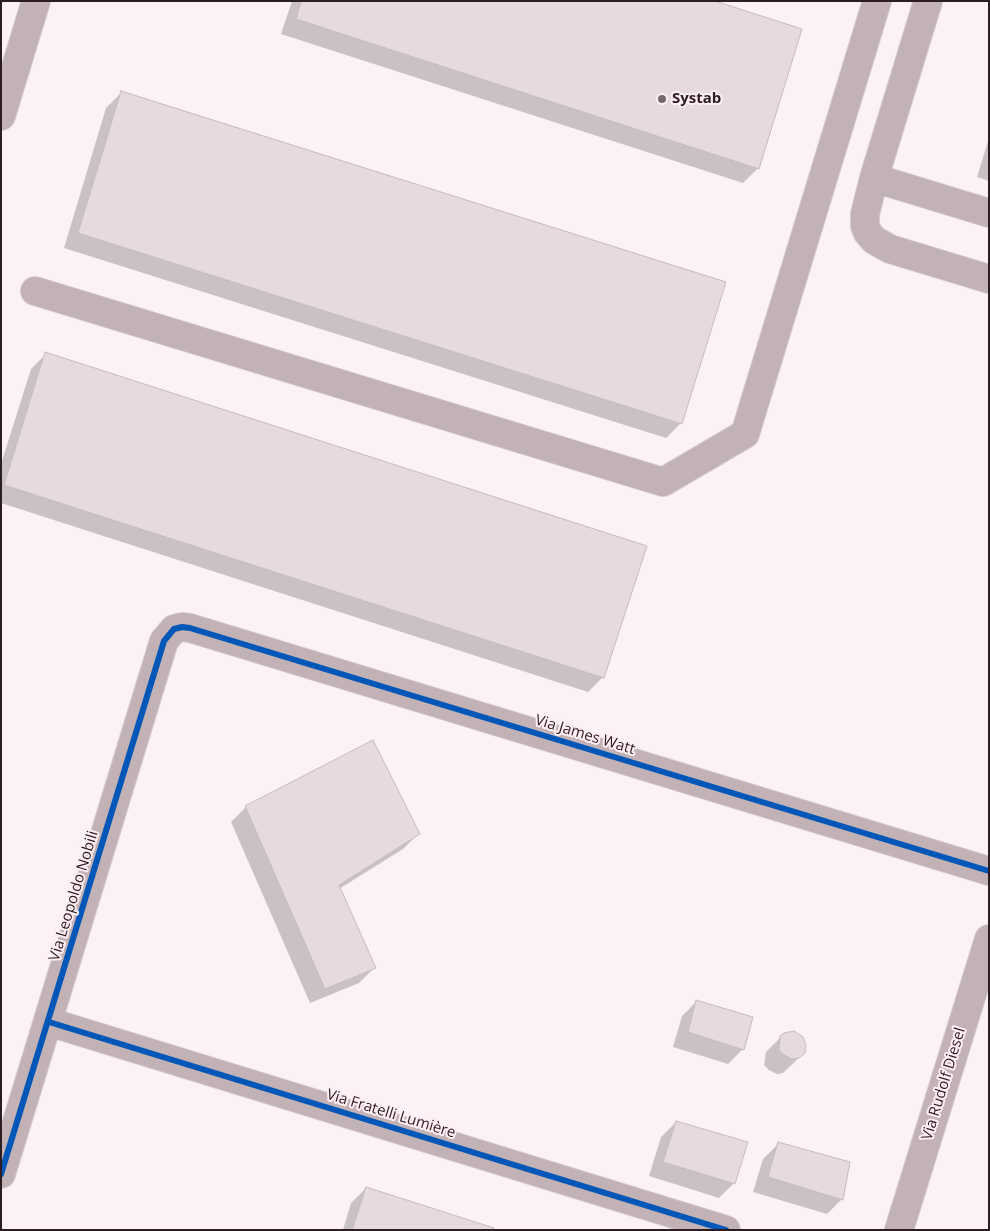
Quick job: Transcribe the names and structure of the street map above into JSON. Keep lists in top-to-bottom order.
{
  "streets": {
    "street": [
      "Via James Watt",
      "Via Leopoldo Nobili",
      "Via Rudolf Diesel",
      "Via Fratelli Lumière"
    ]
  },
  "crossings": [
    ["Via James Watt", "Via Leopoldo Nobili"],
    ["Via Leopoldo Nobili", "Via Fratelli Lumière"]
  ],
  "places": ["Systab"]
}
